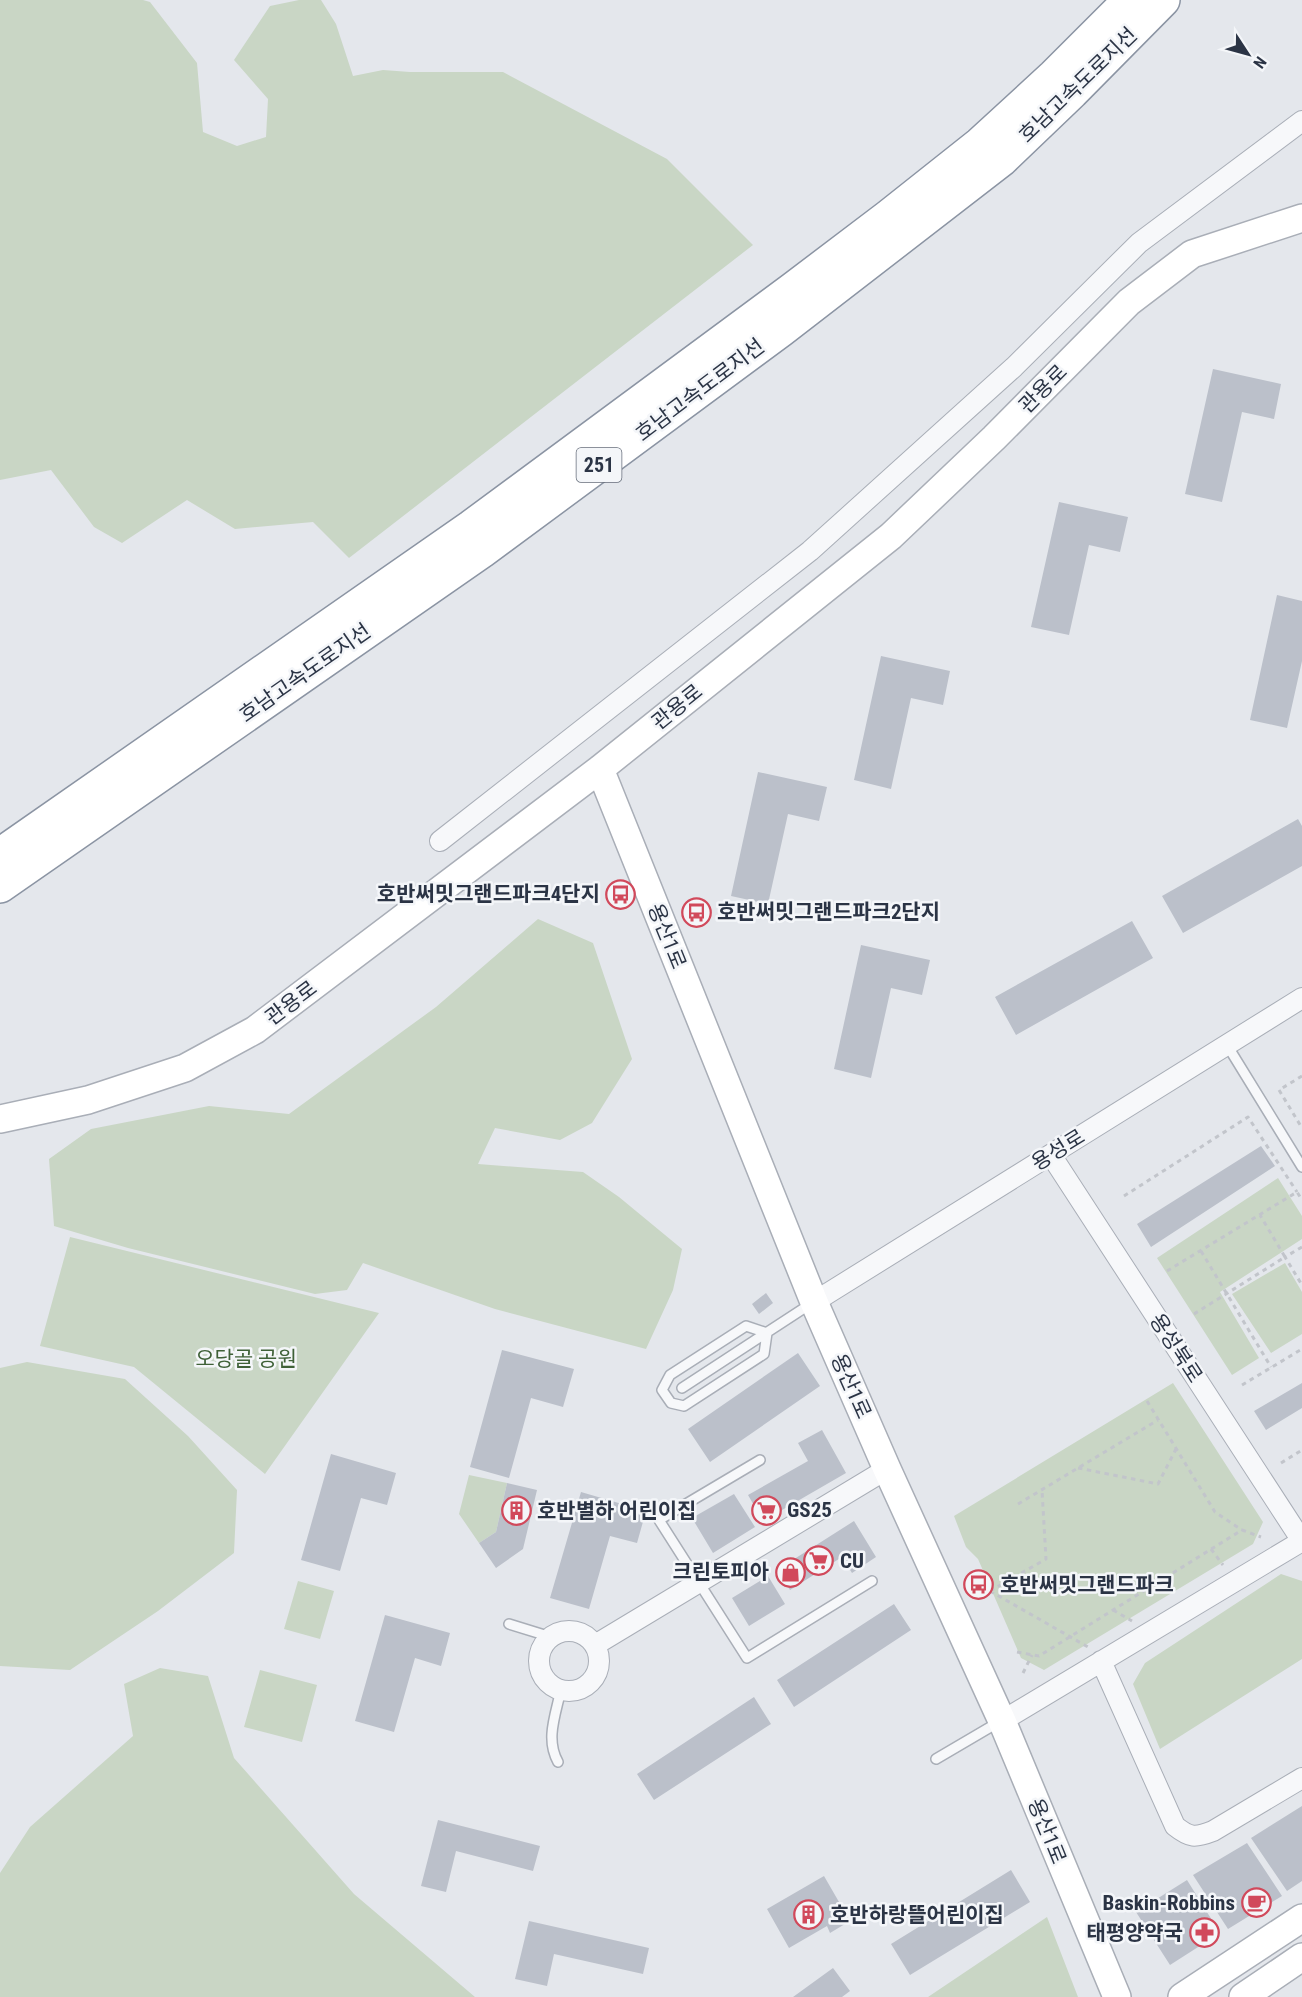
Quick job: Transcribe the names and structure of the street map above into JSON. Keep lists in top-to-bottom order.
{
  "streets": {
    "highway": ["호남고속도로지선", "251"],
    "main road": ["관용로", "용산1로"],
    "street": ["용성로", "용성북로"]
  },
  "crossings": [
    ["관용로", "용산1로"],
    ["용산1로", "용성로"],
    ["용산1로", "용성북로"],
    ["용성로", "용성북로"]
  ],
  "parks": ["오당골 공원"],
  "places": {
    "bus stop": ["호반써밋그랜드파크4단지", "호반써밋그랜드파크2단지", "호반써밋그랜드파크"],
    "supermarket": ["GS25", "CU"],
    "building": ["호반별하 어린이집", "호반하랑뜰어린이집"],
    "shop": ["크린토피아"],
    "cafe": ["Baskin-Robbins"],
    "pharmacy": ["태평양약국"]
  },
  "north": "bottom right"
}
